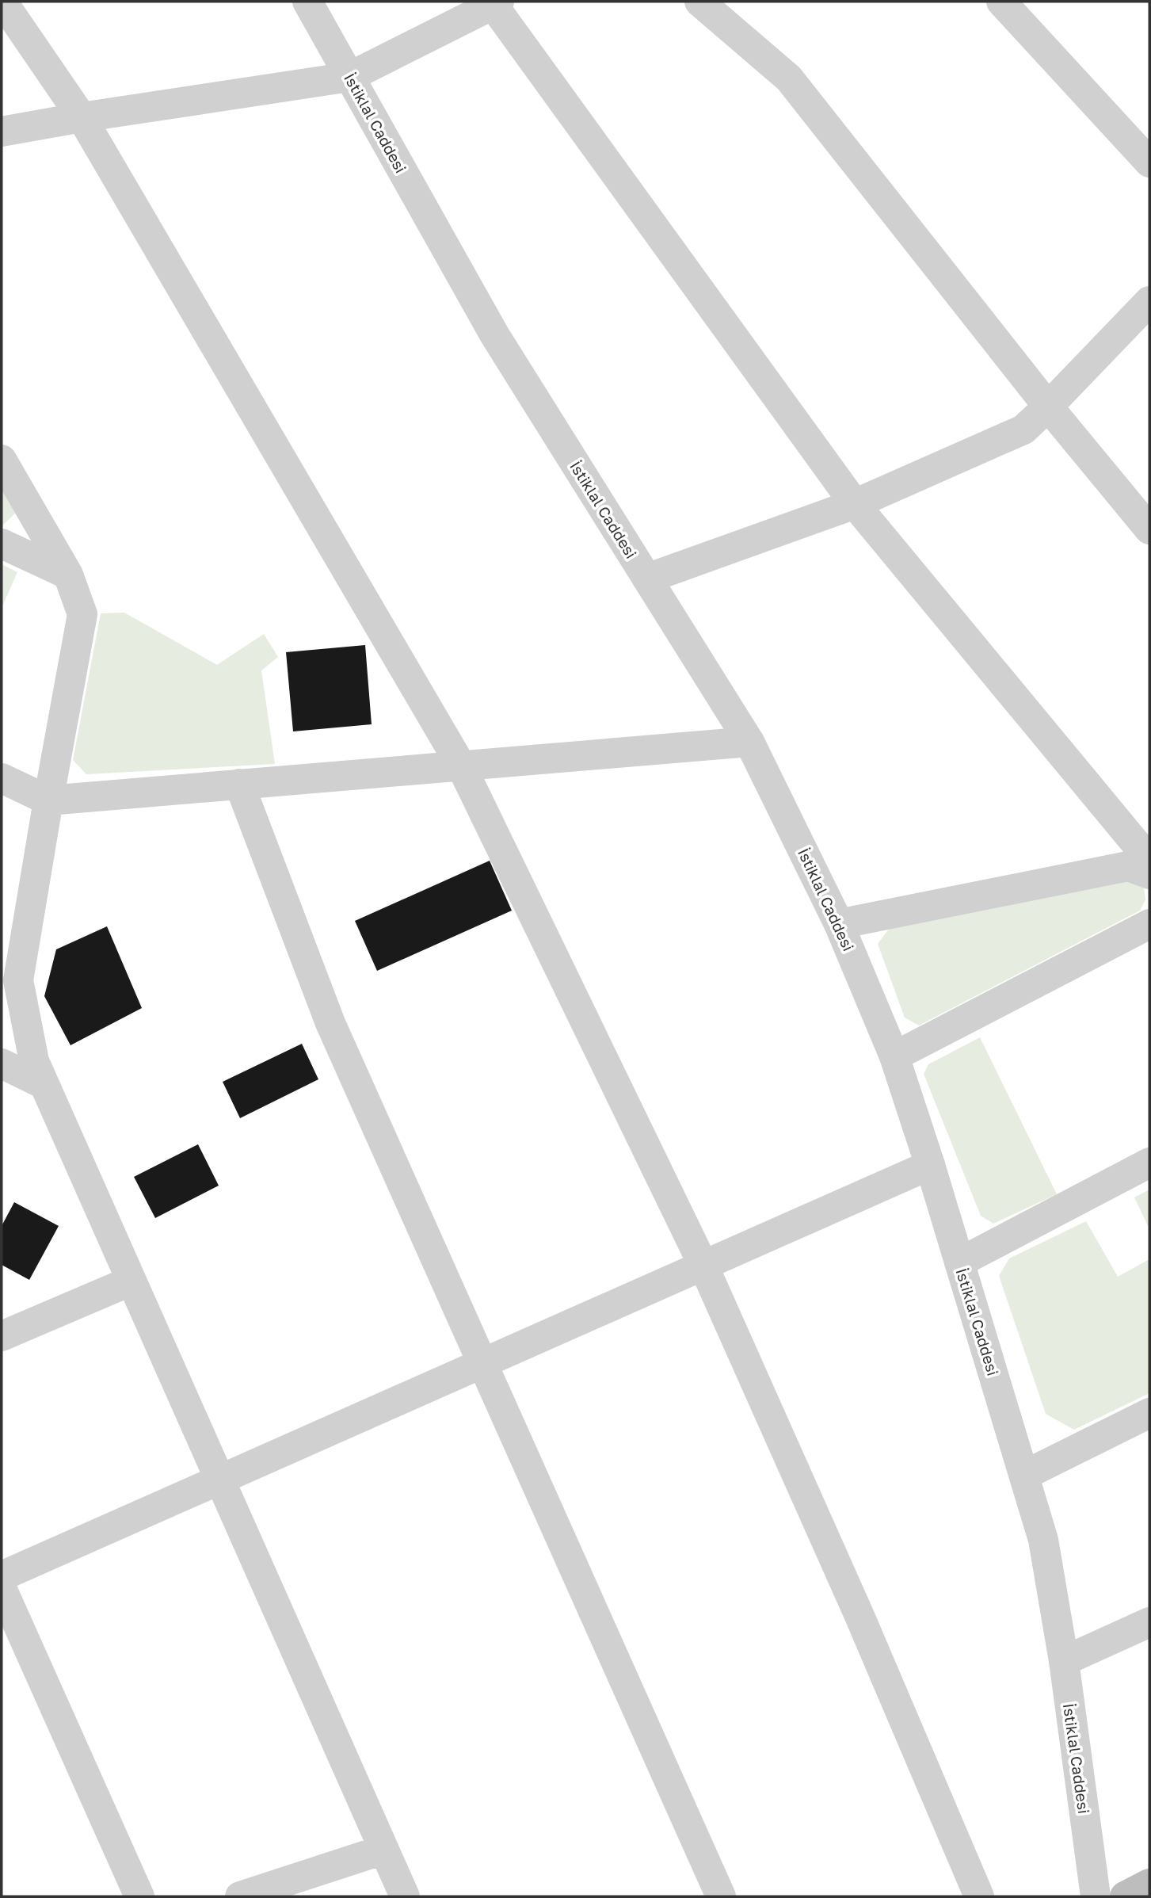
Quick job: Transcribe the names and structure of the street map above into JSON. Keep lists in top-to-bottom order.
{
  "streets": {
    "street": ["İstiklal Caddesi"]
  }
}
